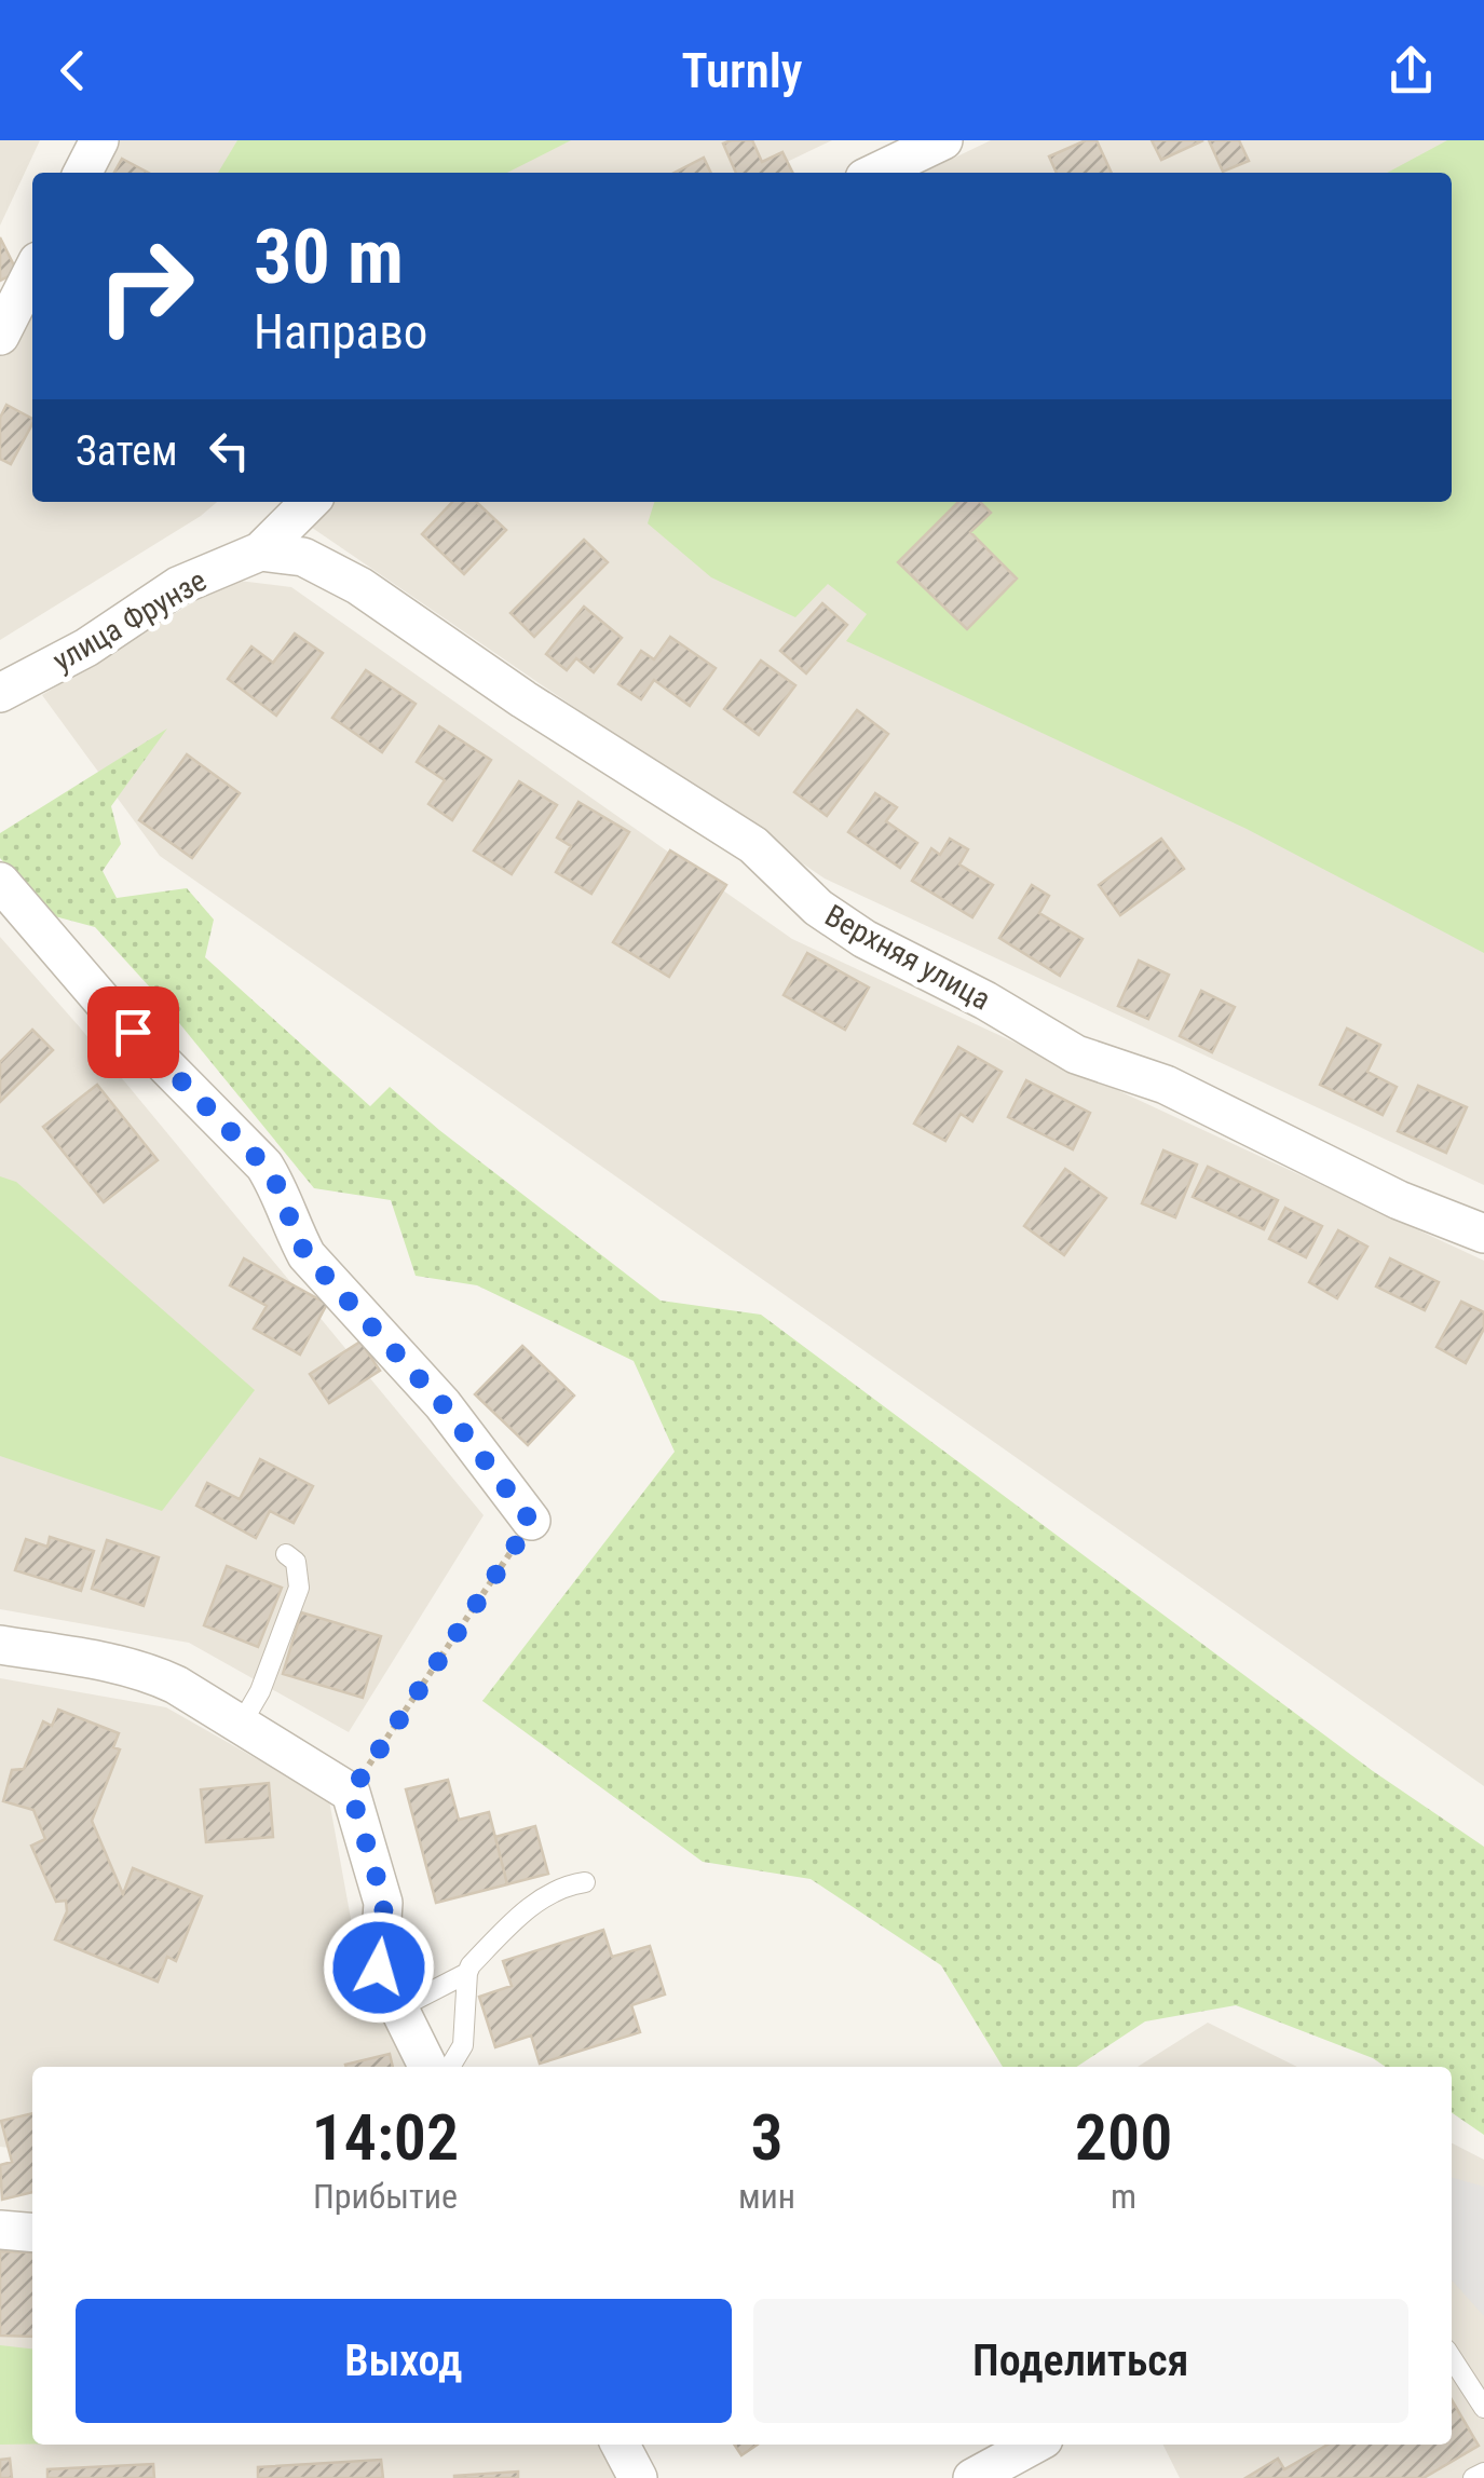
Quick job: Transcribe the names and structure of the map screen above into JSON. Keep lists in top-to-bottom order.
{
  "streets": {
    "street": ["улица Фрунзе", "Верхняя улица"]
  },
  "crossings": [
    ["улица Фрунзе", "Верхняя улица"]
  ],
  "page": {
    "header": "Turnly",
    "turn": ["30 m", "Направо"],
    "then": "Затем",
    "eta": [
      "14:02",
      "Прибытие",
      "3",
      "мин",
      "200",
      "m"
    ],
    "buttons": ["Выход", "Поделиться"]
  }
}
